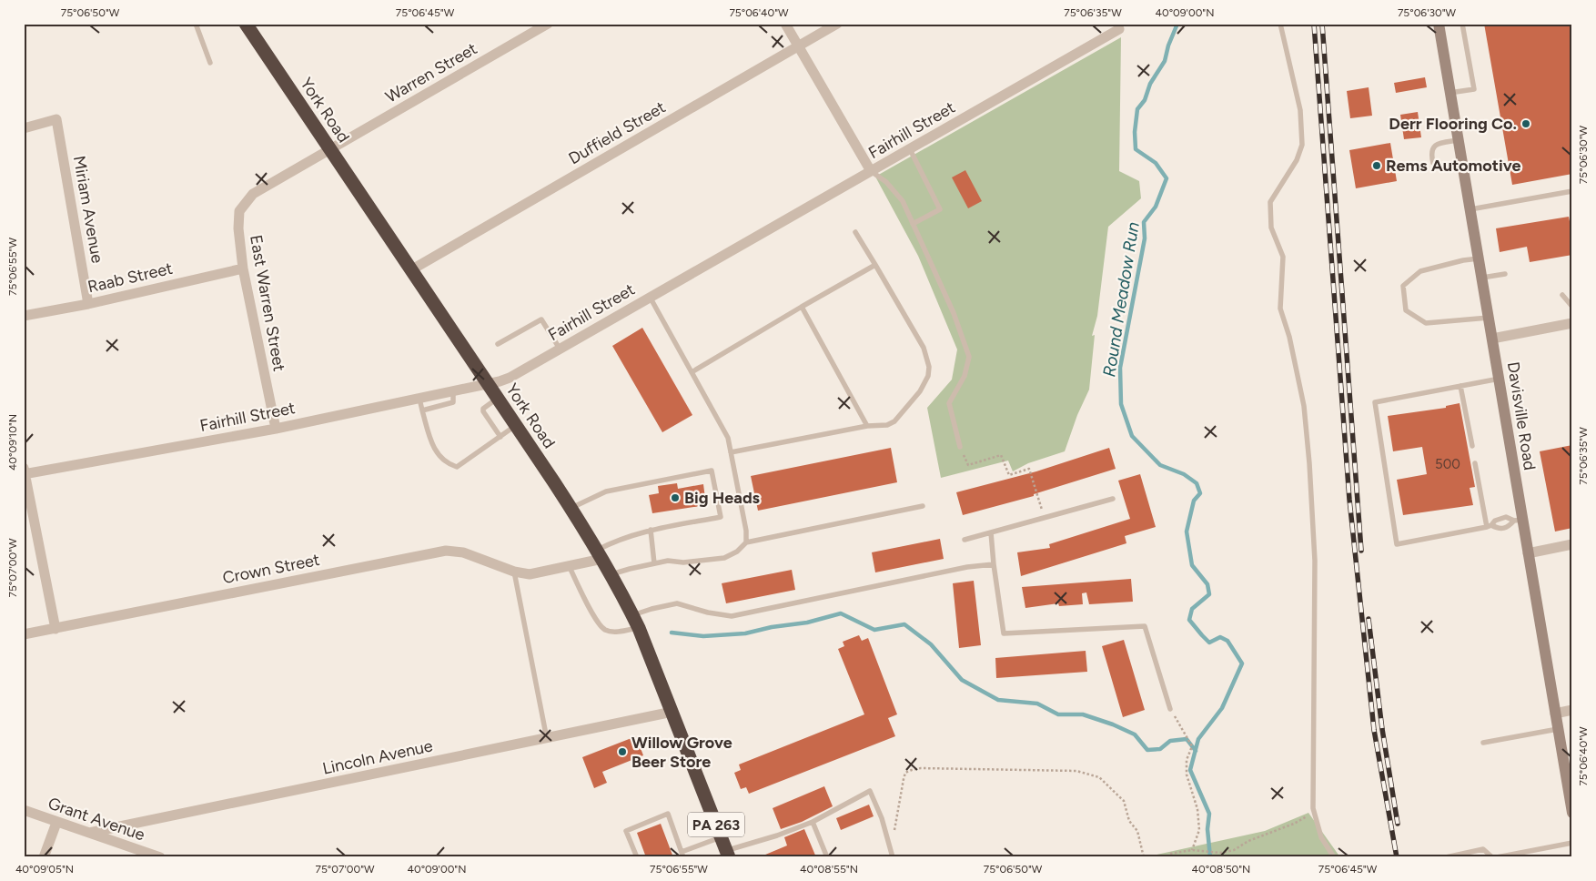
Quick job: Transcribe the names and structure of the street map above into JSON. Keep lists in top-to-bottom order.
{
  "streets": {
    "highway": ["York Road", "PA 263"],
    "street": [
      "Warren Street",
      "Fairhill Street",
      "Duffield Street",
      "Miriam Avenue",
      "Raab Street",
      "East Warren Street",
      "Davisville Road",
      "Crown Street",
      "Lincoln Avenue",
      "Grant Avenue"
    ]
  },
  "crossings": [
    ["Warren Street", "York Road"],
    ["Warren Street", "East Warren Street"],
    ["York Road", "Fairhill Street"],
    ["York Road", "Duffield Street"],
    ["York Road", "East Warren Street"],
    ["York Road", "Crown Street"],
    ["York Road", "Lincoln Avenue"],
    ["Fairhill Street", "East Warren Street"],
    ["Miriam Avenue", "Raab Street"],
    ["Raab Street", "East Warren Street"],
    ["Lincoln Avenue", "Grant Avenue"]
  ],
  "water": ["Round Meadow Run"],
  "places": [
    "Derr Flooring Co.",
    "Rems Automotive",
    "Big Heads",
    "Willow Grove Beer Store"
  ],
  "house_numbers": ["500"],
  "coordinates": [
    "75°06'50\"W",
    "75°06'45\"W",
    "75°06'40\"W",
    "75°06'35\"W",
    "40°09'00\"N",
    "75°06'30\"W",
    "75°06'55\"W",
    "40°09'10\"N",
    "75°07'00\"W",
    "40°09'05\"N",
    "40°08'55\"N",
    "40°08'50\"N"
  ]
}
